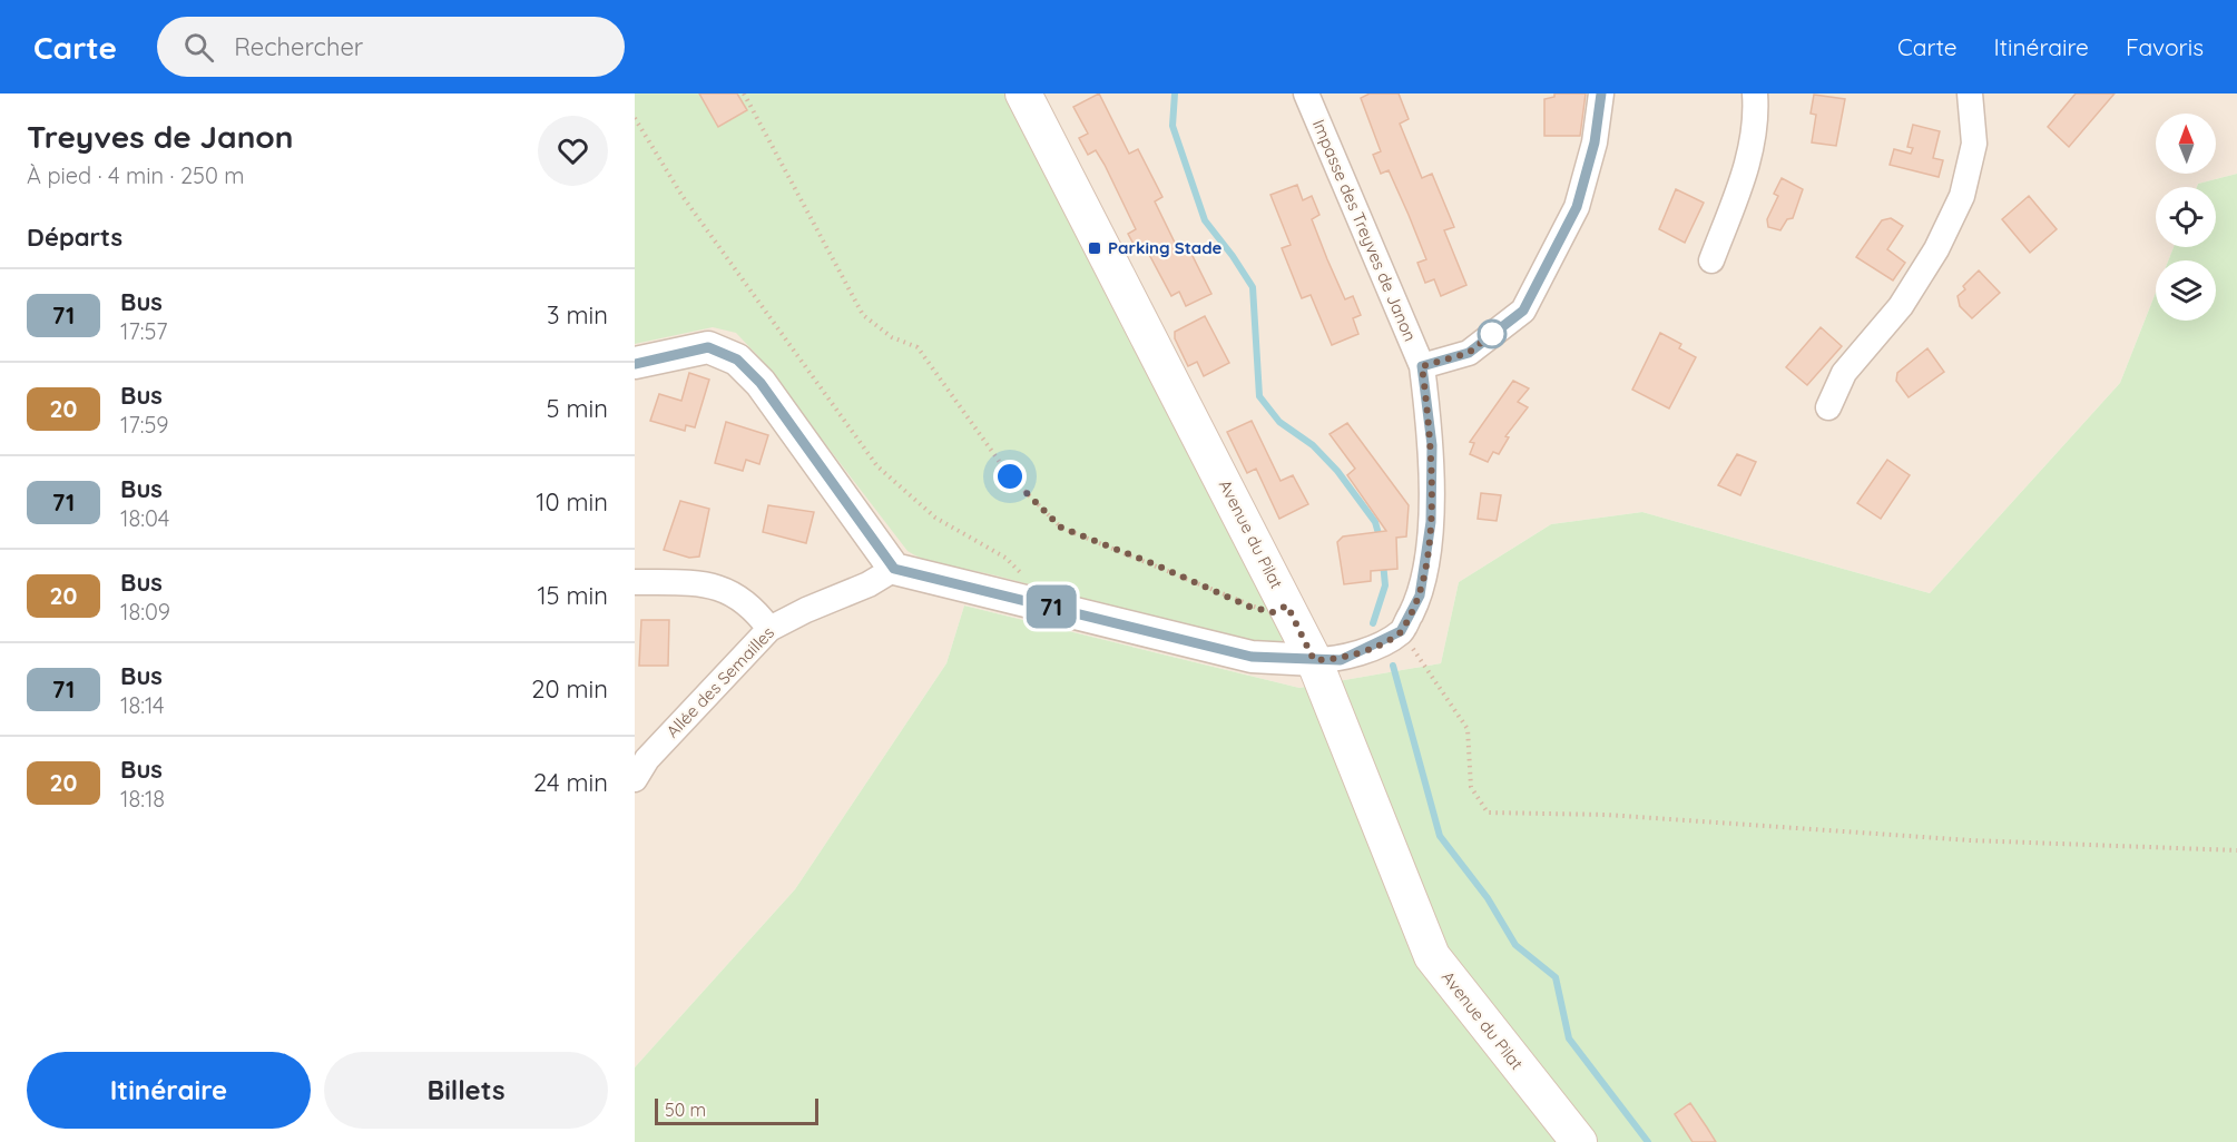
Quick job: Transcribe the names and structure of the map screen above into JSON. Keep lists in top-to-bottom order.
{
  "streets": {
    "main road": ["Avenue du Pilat"],
    "street": ["Impasse des Treyves de Janon", "Allée des Semailles"]
  },
  "places": {
    "transit": ["Parking Stade"]
  },
  "lines": ["bus line 71"],
  "scale_bar": "50 m",
  "north": "top",
  "page": {
    "header": "Carte",
    "search": "Rechercher",
    "nav": ["Carte", "Itinéraire", "Favoris"],
    "heading": [
      ["Treyves de Janon", "À pied · 4 min · 250 m"],
      "Départs"
    ],
    "on_map": "71",
    "list": [
      {
        "mark": "71",
        "name": "Bus",
        "note": "17:57",
        "value": "3 min"
      },
      {
        "mark": "20",
        "name": "Bus",
        "note": "17:59",
        "value": "5 min"
      },
      {
        "mark": "71",
        "name": "Bus",
        "note": "18:04",
        "value": "10 min"
      },
      {
        "mark": "20",
        "name": "Bus",
        "note": "18:09",
        "value": "15 min"
      },
      {
        "mark": "71",
        "name": "Bus",
        "note": "18:14",
        "value": "20 min"
      },
      {
        "mark": "20",
        "name": "Bus",
        "note": "18:18",
        "value": "24 min"
      }
    ],
    "buttons": ["Itinéraire", "Billets"],
    "scale": "50 m"
  }
}
